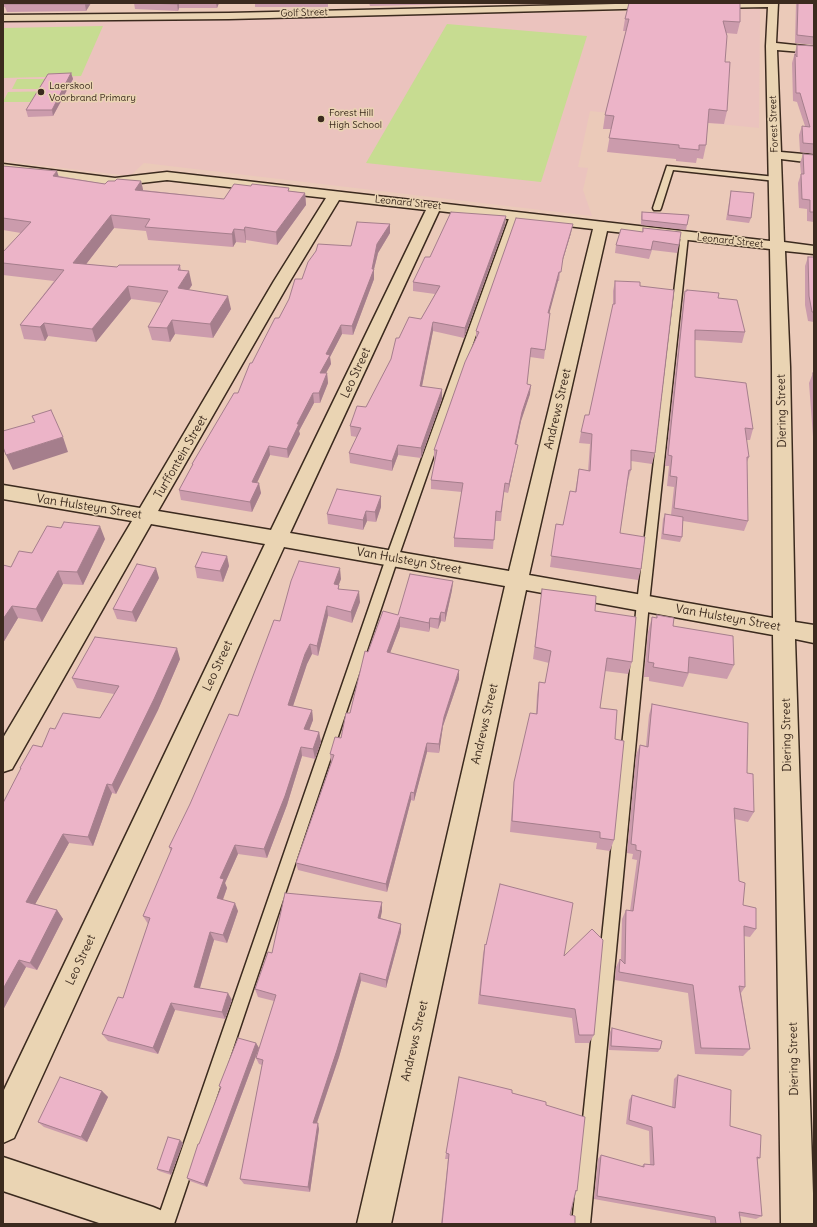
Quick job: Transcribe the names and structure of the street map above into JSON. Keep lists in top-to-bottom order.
{
  "streets": {
    "street": [
      "Golf Street",
      "Forest Street",
      "Leonard Street",
      "Leo Street",
      "Andrews Street",
      "Diering Street",
      "Turffontein Street",
      "Van Hulsteyn Street"
    ]
  },
  "crossings": [
    ["Forest Street", "Leonard Street"],
    ["Forest Street", "Diering Street"],
    ["Leonard Street", "Leo Street"],
    ["Leonard Street", "Andrews Street"],
    ["Leonard Street", "Diering Street"],
    ["Leonard Street", "Turffontein Street"],
    ["Leo Street", "Van Hulsteyn Street"],
    ["Andrews Street", "Van Hulsteyn Street"],
    ["Diering Street", "Van Hulsteyn Street"],
    ["Turffontein Street", "Van Hulsteyn Street"]
  ],
  "places": ["Laerskool Voorbrand Primary", "Forest Hill High School"]
}
